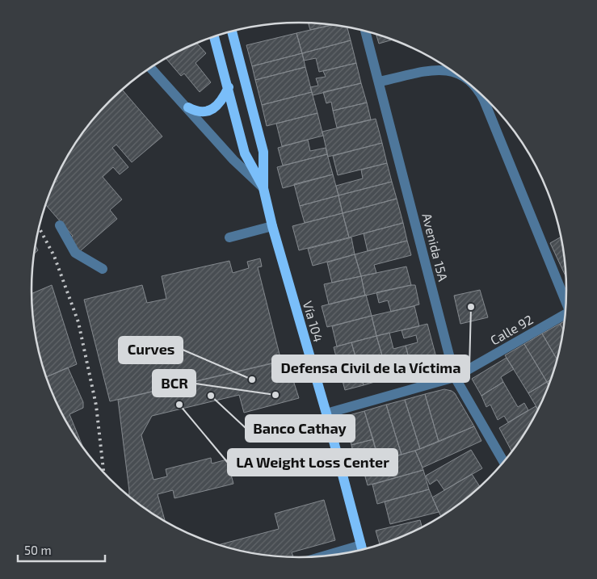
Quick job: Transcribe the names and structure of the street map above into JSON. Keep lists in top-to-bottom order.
{
  "streets": {
    "main road": ["Vía 104"],
    "street": ["Avenida 15A", "Calle 92"]
  },
  "crossings": [
    ["Avenida 15A", "Calle 92"],
    ["Vía 104", "Calle 92"]
  ],
  "places": [
    "Defensa Civil de la Víctima",
    "Curves",
    "BCR",
    "Banco Cathay",
    "LA Weight Loss Center"
  ],
  "scale_bar": "50 m"
}
